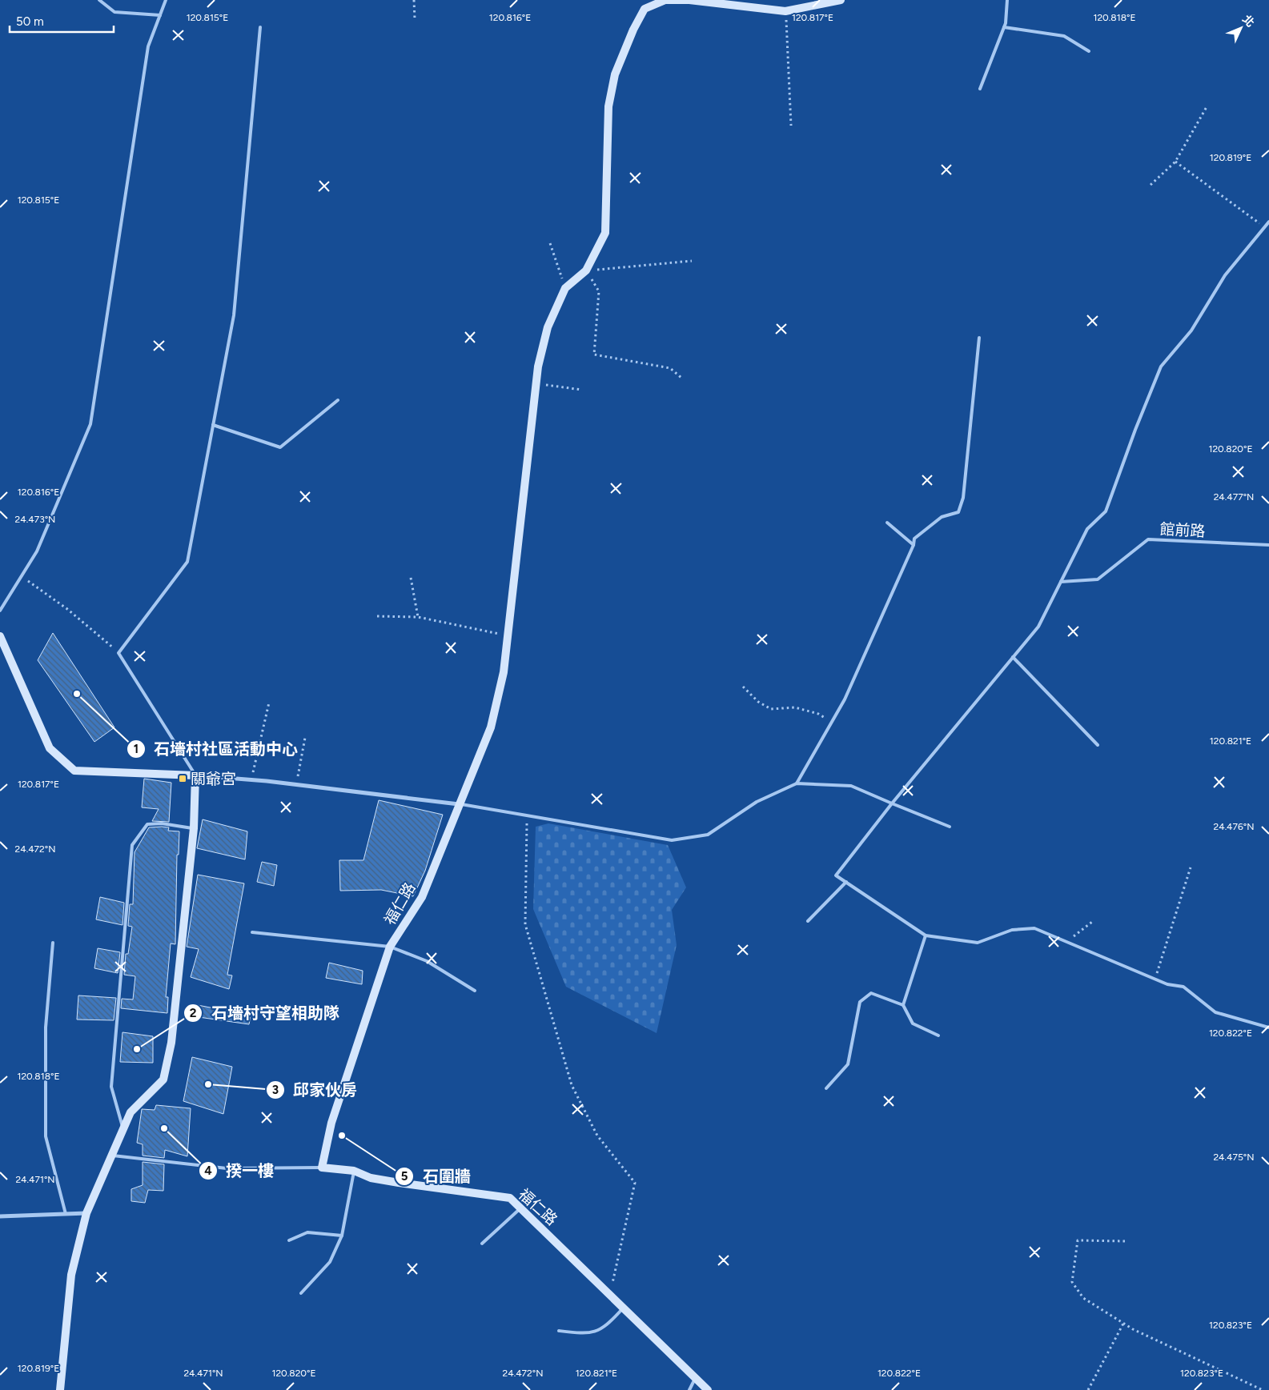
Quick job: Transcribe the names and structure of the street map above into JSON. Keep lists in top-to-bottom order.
{
  "streets": {
    "street": ["福仁路"],
    "lane": ["館前路"]
  },
  "places": {
    "other": [
      "石墻村社區活動中心",
      "石墻村守望相助隊",
      "邱家伙房",
      "揆一樓",
      "石圍牆"
    ],
    "transit": ["關爺宮"]
  },
  "scale_bar": "50 m",
  "north": "top right",
  "coordinates": [
    "120.815°E",
    "120.816°E",
    "120.817°E",
    "120.818°E",
    "120.819°E",
    "120.820°E",
    "24.477°N",
    "24.473°N",
    "120.821°E",
    "24.476°N",
    "24.472°N",
    "120.822°E",
    "24.475°N",
    "24.471°N",
    "120.823°E"
  ]
}
